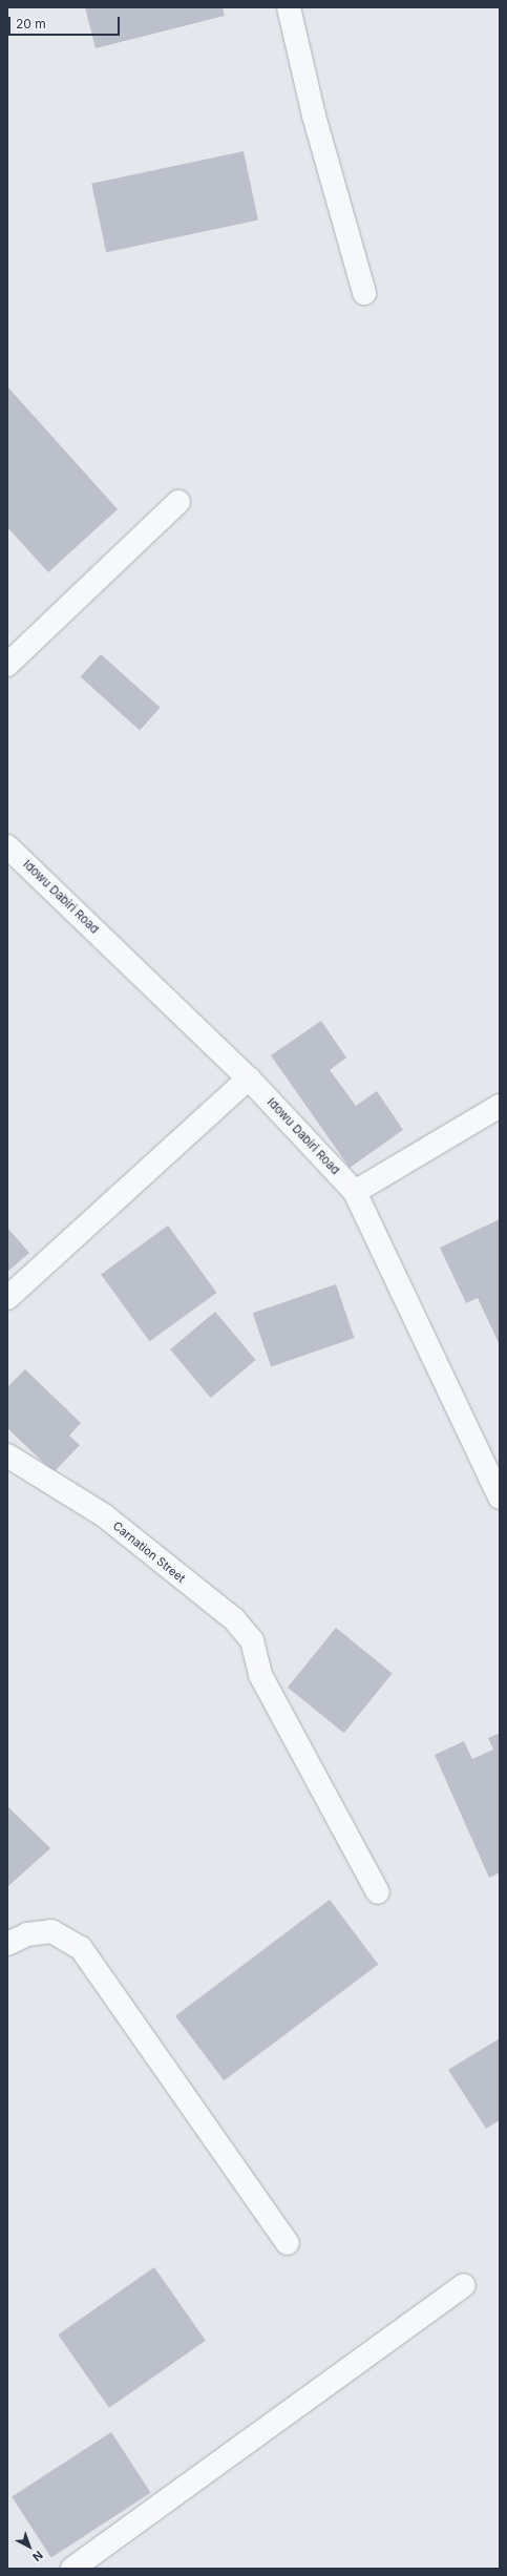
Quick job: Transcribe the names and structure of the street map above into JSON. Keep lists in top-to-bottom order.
{
  "streets": {
    "street": ["Idowu Dabiri Road", "Carnation Street"]
  },
  "scale_bar": "20 m",
  "north": "bottom right"
}
